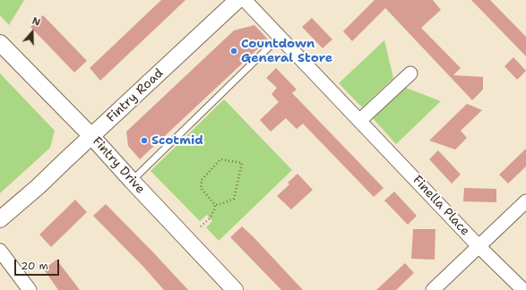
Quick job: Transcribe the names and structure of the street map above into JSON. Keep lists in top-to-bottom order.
{
  "streets": {
    "street": ["Fintry Road", "Fintry Drive", "Finella Place"]
  },
  "crossings": [
    ["Fintry Road", "Fintry Drive"]
  ],
  "places": ["Countdown General Store", "Scotmid"],
  "scale_bar": "20 m",
  "north": "top"
}
